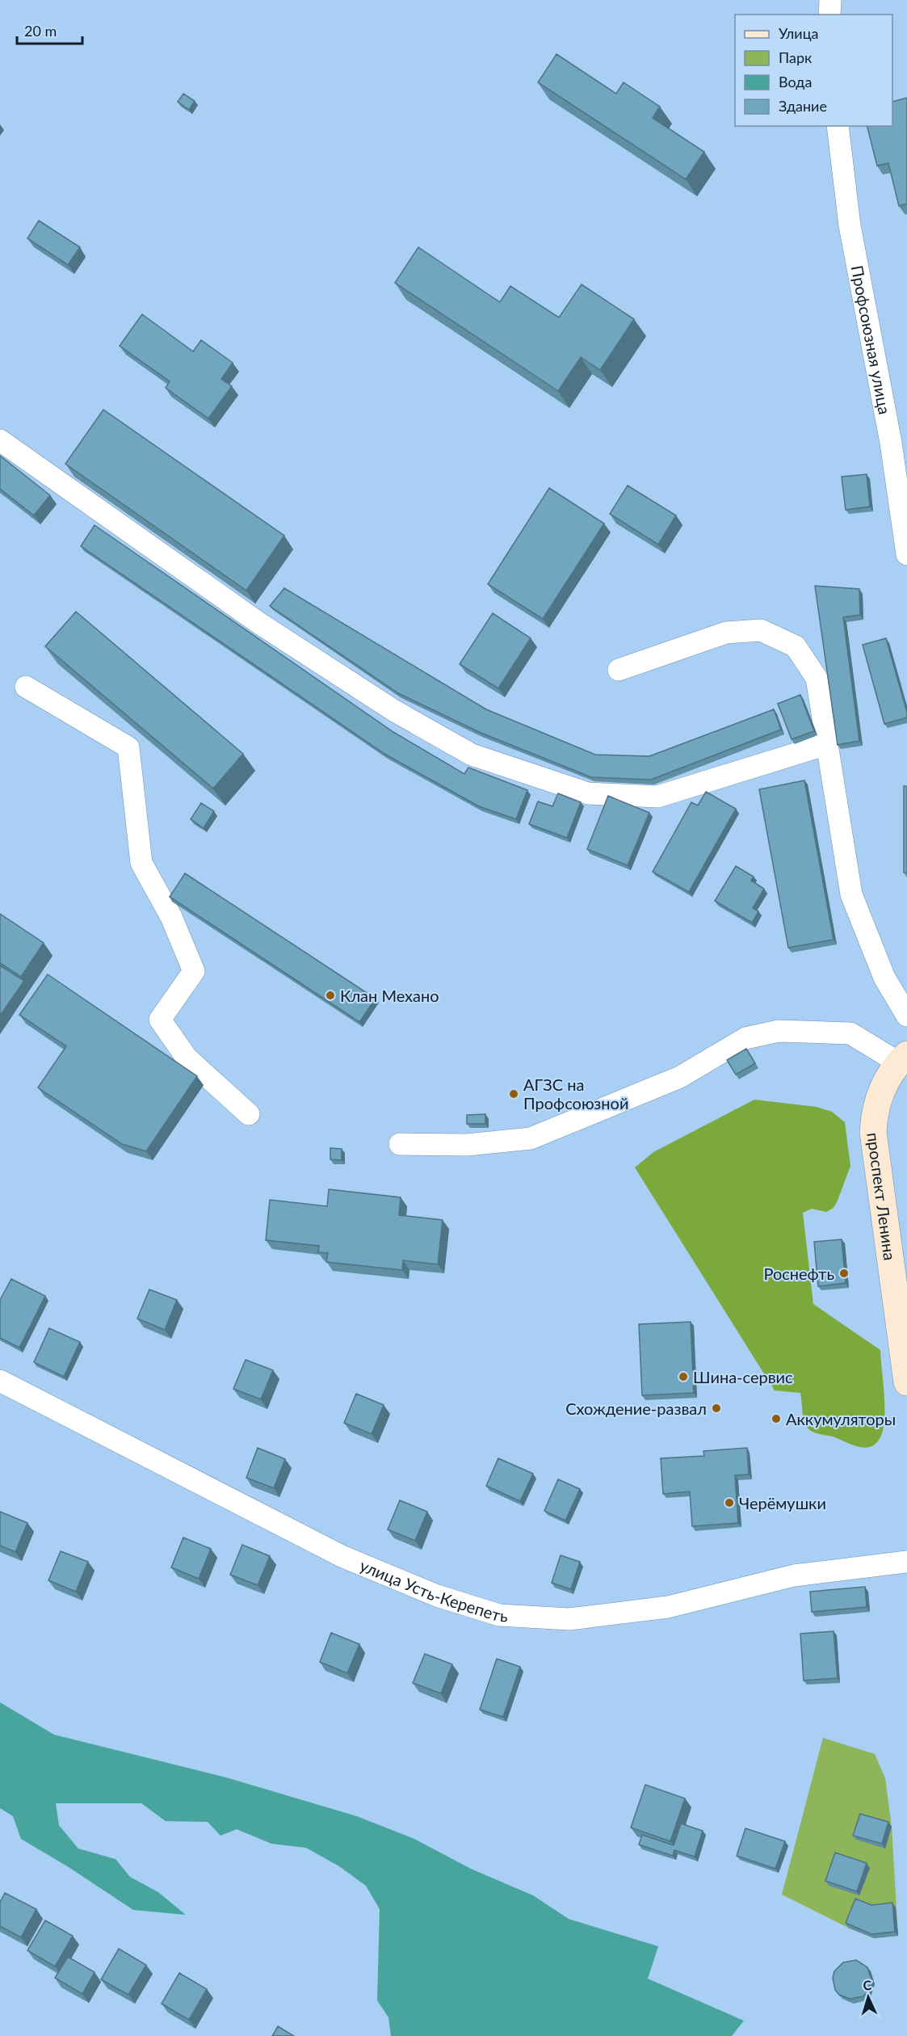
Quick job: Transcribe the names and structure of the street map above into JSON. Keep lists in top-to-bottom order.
{
  "streets": {
    "main road": ["проспект Ленина"],
    "street": ["Профсоюзная улица", "улица Усть-Керепеть"]
  },
  "places": [
    "Клан Механо",
    "АГЗС на Профсоюзной",
    "Роснефть",
    "Шина-сервис",
    "Схождение-развал",
    "Аккумуляторы",
    "Черёмушки"
  ],
  "legend": [
    "Улица",
    "Парк",
    "Вода",
    "Здание"
  ],
  "scale_bar": "20 m",
  "north": "top"
}
